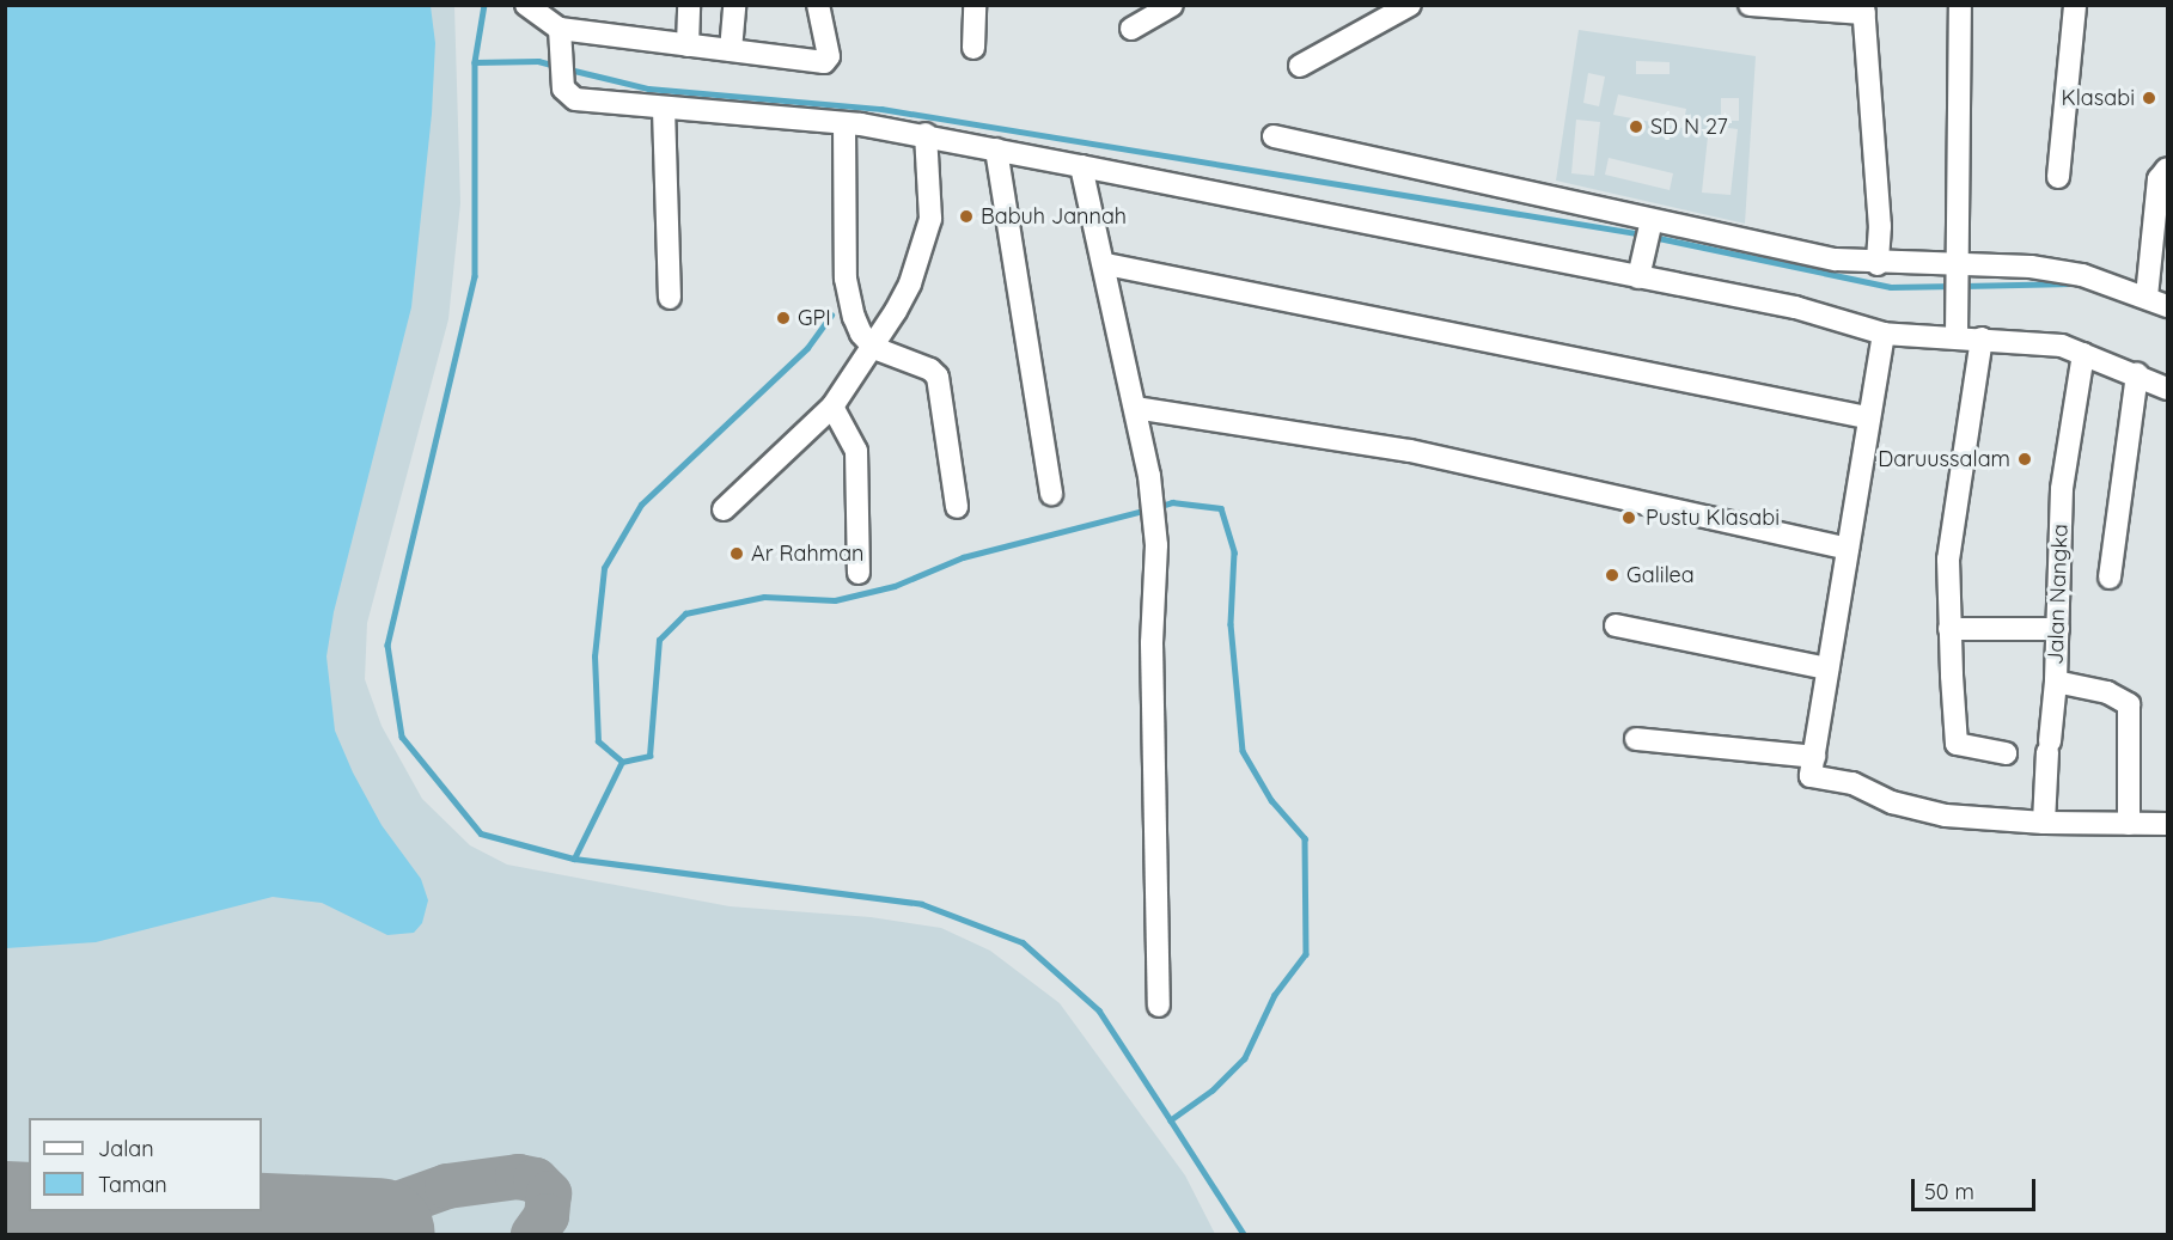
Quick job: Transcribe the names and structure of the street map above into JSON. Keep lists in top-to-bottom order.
{
  "streets": {
    "street": ["Jalan Nangka"]
  },
  "places": [
    "Klasabi",
    "SD N 27",
    "Babuh Jannah",
    "GPI",
    "Daruussalam",
    "Pustu Klasabi",
    "Ar Rahman",
    "Galilea"
  ],
  "legend": ["Jalan", "Taman"],
  "scale_bar": "50 m"
}
